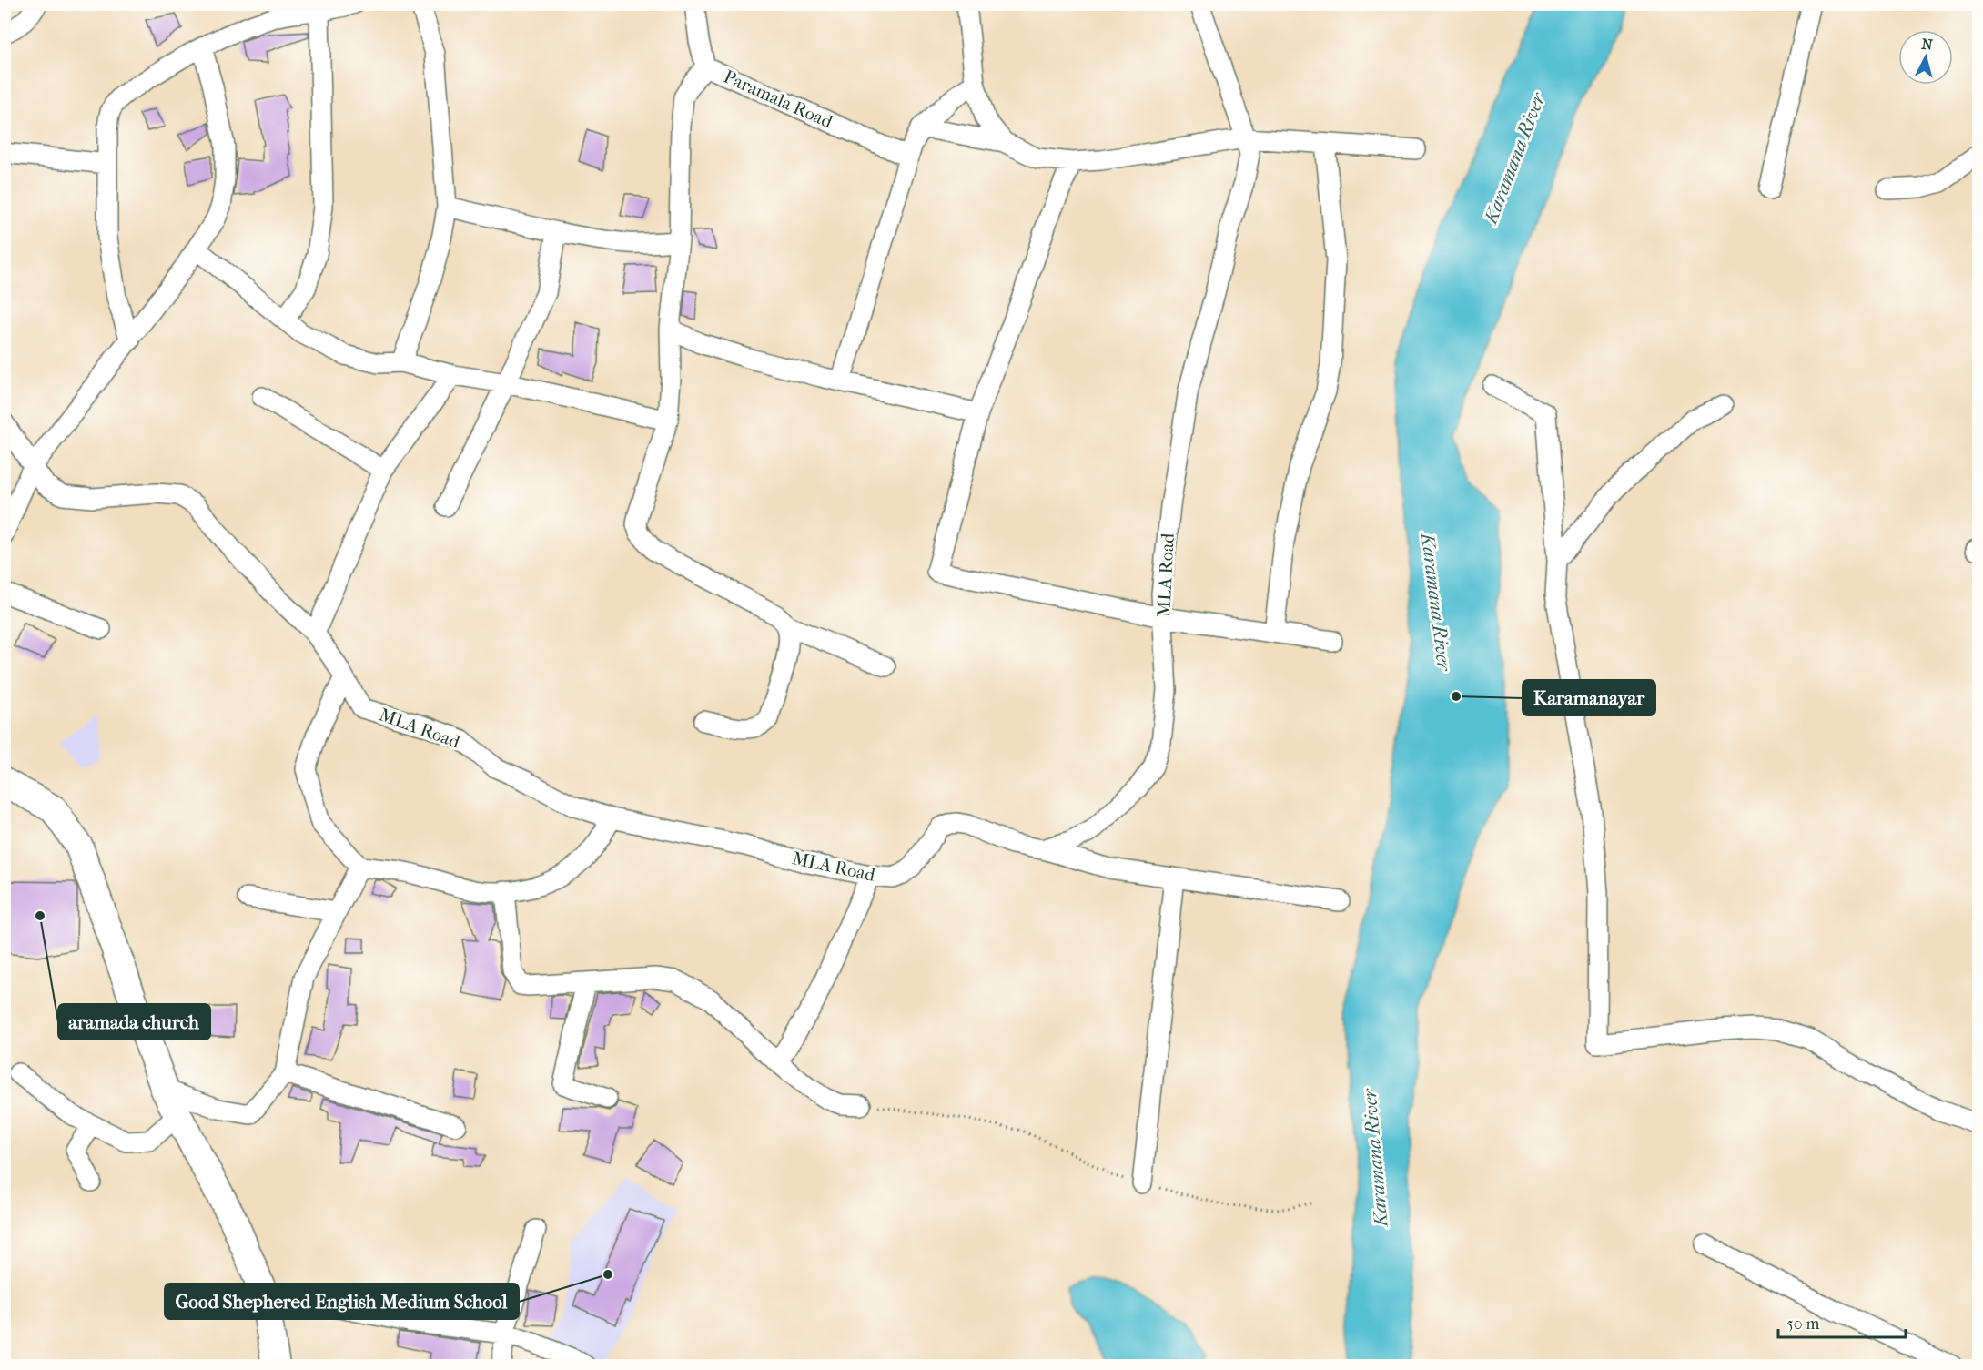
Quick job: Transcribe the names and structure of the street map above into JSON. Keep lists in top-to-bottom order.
{
  "streets": {
    "street": ["Paramala Road", "MLA Road"]
  },
  "water": ["Karamana River"],
  "places": ["Karamanayar", "aramada church", "Good Shephered English Medium School"],
  "scale_bar": "50 m",
  "north": "top"
}
